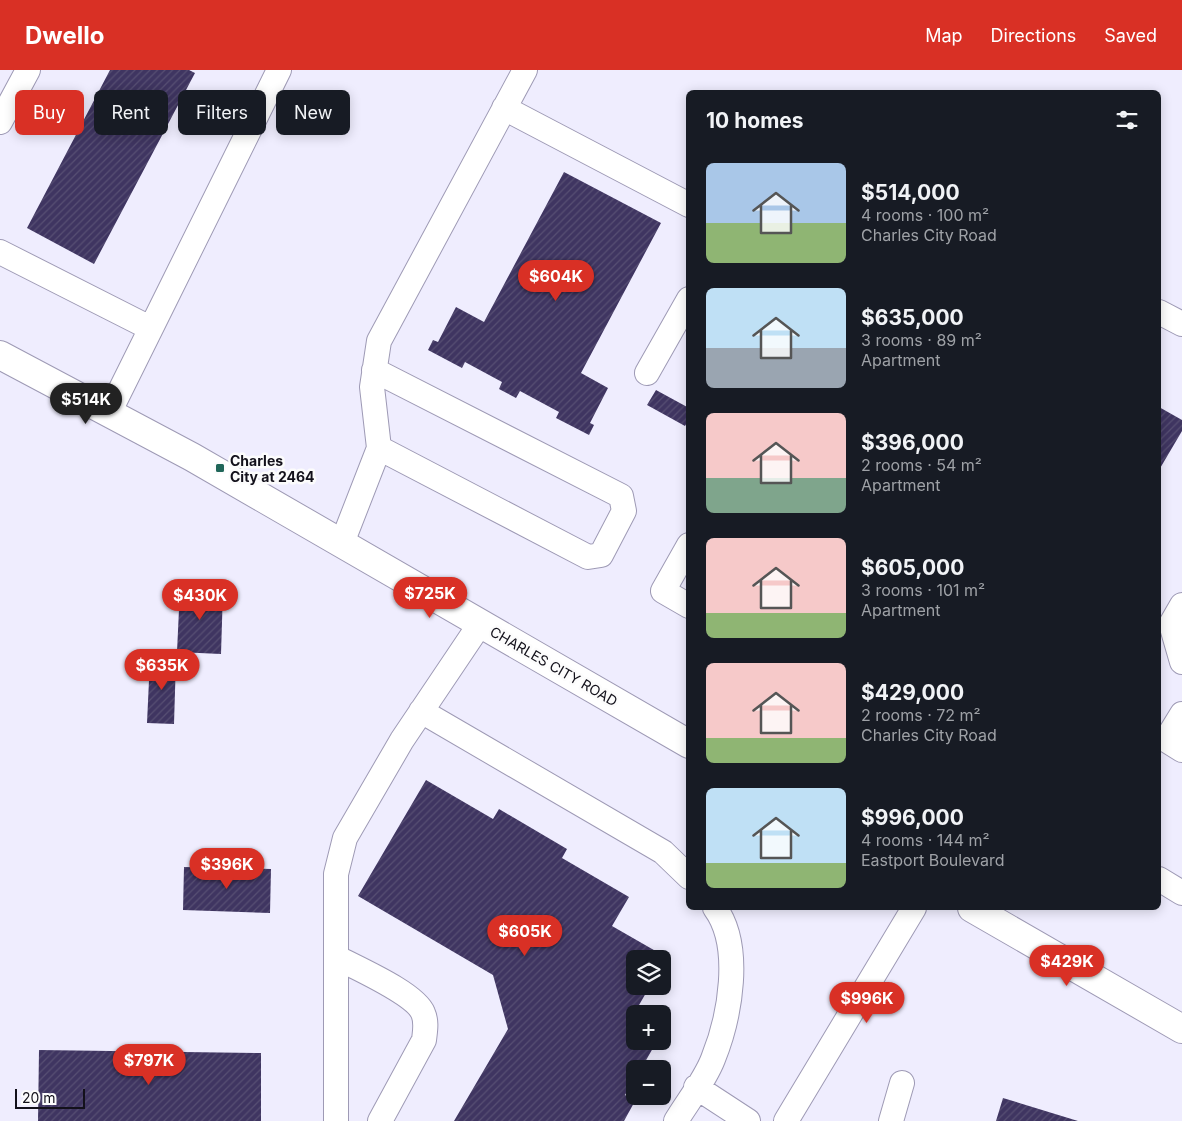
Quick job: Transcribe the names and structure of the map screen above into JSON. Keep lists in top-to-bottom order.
{
  "streets": {
    "main road": ["CHARLES CITY ROAD"]
  },
  "places": {
    "transit": ["Charles City at 2464"]
  },
  "scale_bar": "20 m",
  "page": {
    "header": "Dwello",
    "nav": ["Map", "Directions", "Saved"],
    "chip": [
      "Buy",
      "Rent",
      "Filters",
      "New"
    ],
    "heading": "10 homes",
    "list": [
      {
        "name": "$514,000",
        "note": "4 rooms · 100 m² · Charles City Road"
      },
      {
        "name": "$635,000",
        "note": "3 rooms · 89 m² · Apartment"
      },
      {
        "name": "$396,000",
        "note": "2 rooms · 54 m² · Apartment"
      },
      {
        "name": "$605,000",
        "note": "3 rooms · 101 m² · Apartment"
      },
      {
        "name": "$429,000",
        "note": "2 rooms · 72 m² · Charles City Road"
      },
      {
        "name": "$996,000",
        "note": "4 rooms · 144 m² · Eastport Boulevard"
      }
    ],
    "price": [
      "$604K",
      "$514K",
      "$725K",
      "$430K",
      "$635K",
      "$396K",
      "$605K",
      "$429K",
      "$996K",
      "$797K"
    ],
    "map_buttons": ["+", "−"],
    "scale": "20 m"
  }
}
